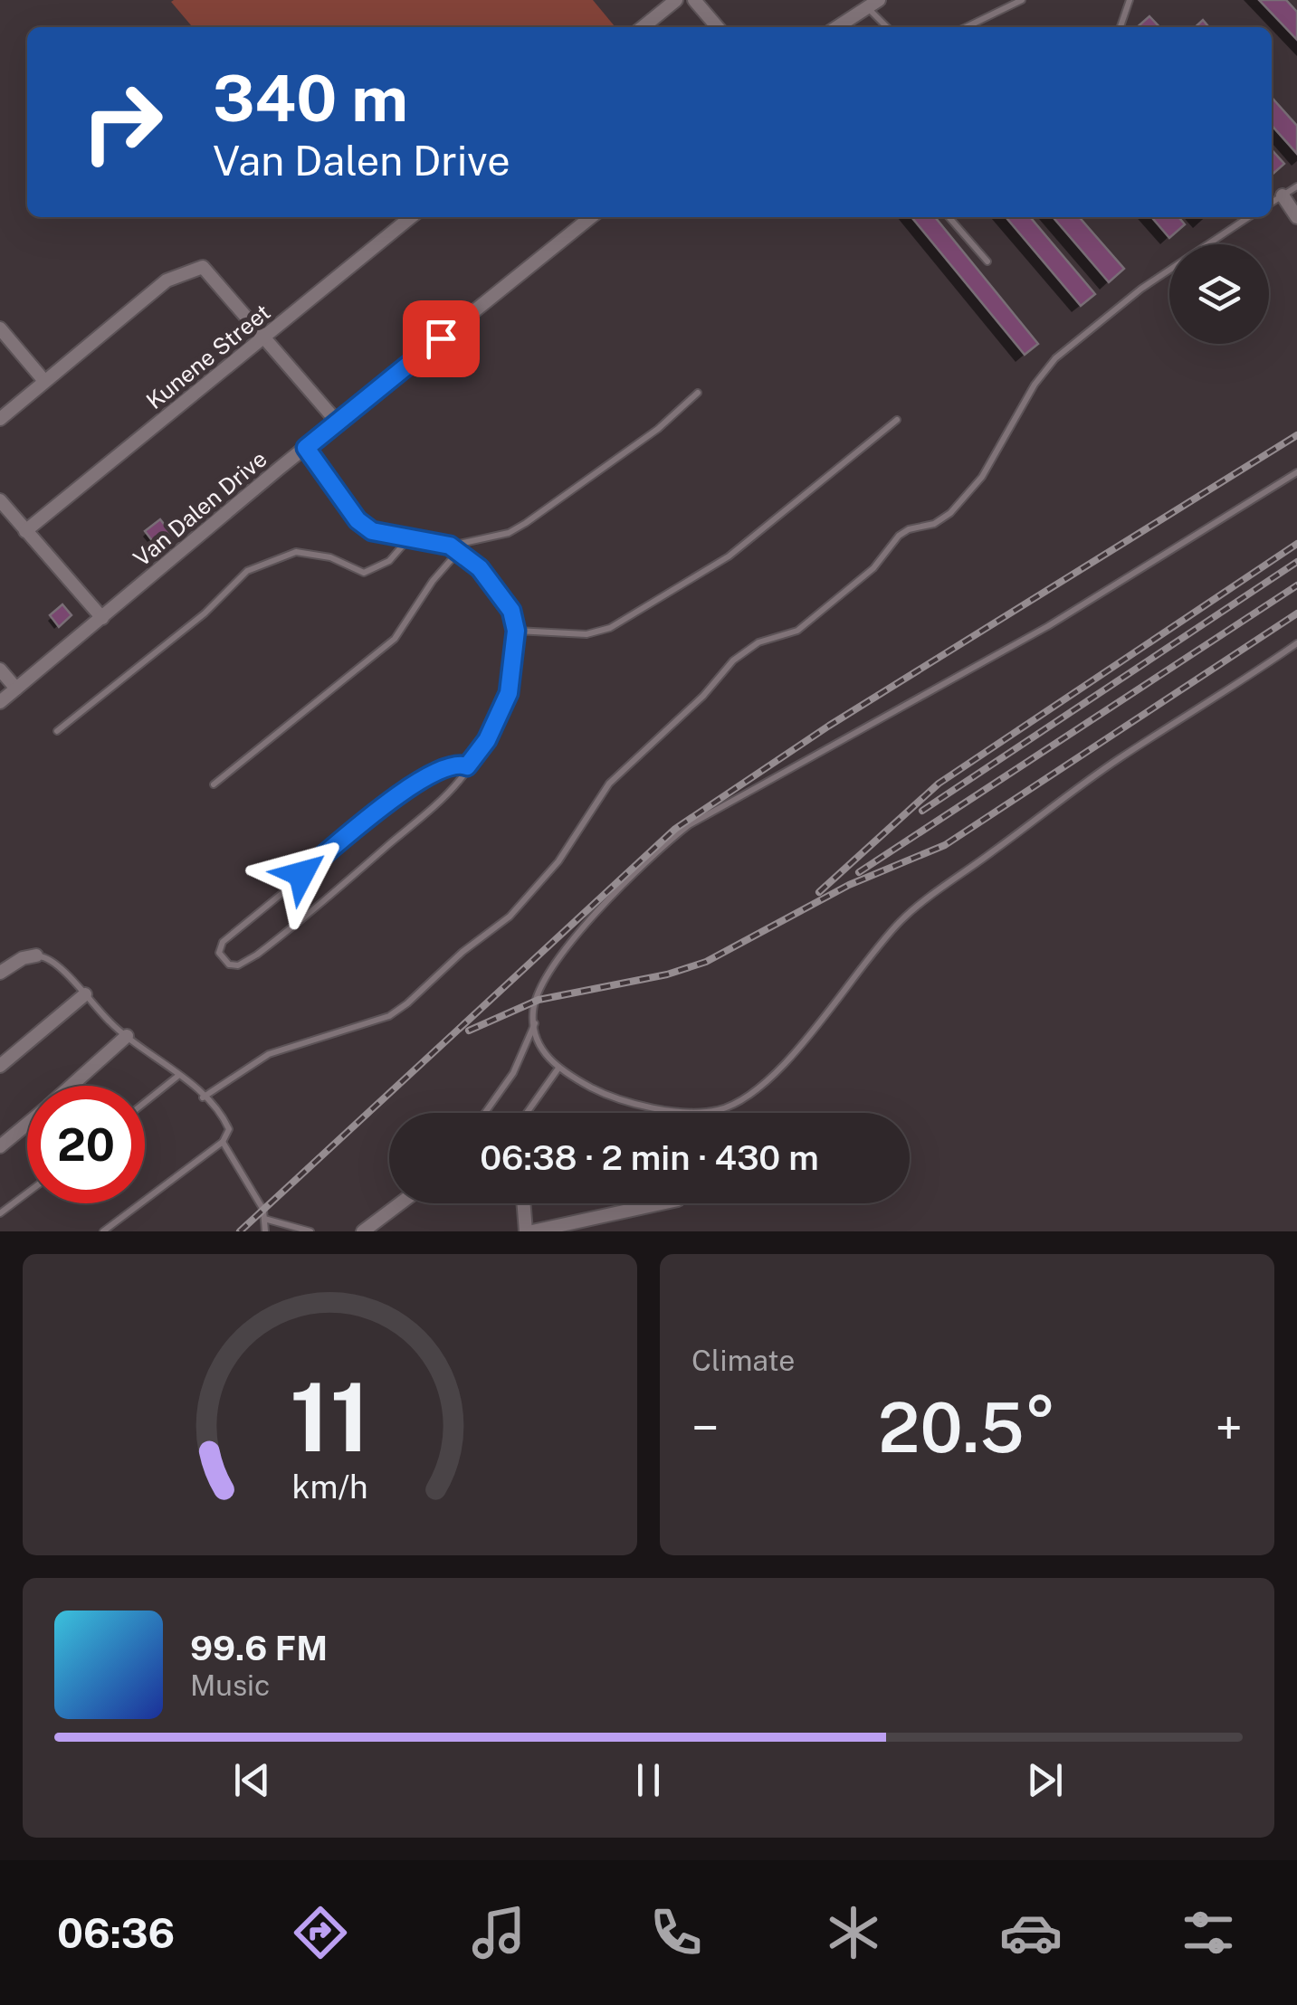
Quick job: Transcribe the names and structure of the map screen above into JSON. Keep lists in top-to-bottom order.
{
  "streets": {
    "street": ["Kunene Street", "Van Dalen Drive"]
  },
  "page": {
    "turn": ["340 m", "Van Dalen Drive"],
    "limit": "20",
    "trip": "06:38 · 2 min · 430 m",
    "tile": "Climate",
    "heat": ["−", "20.5°", "+"],
    "song": ["99.6 FM", "Music"],
    "tabs": "06:36",
    "gauge": ["11", "km/h"]
  }
}
